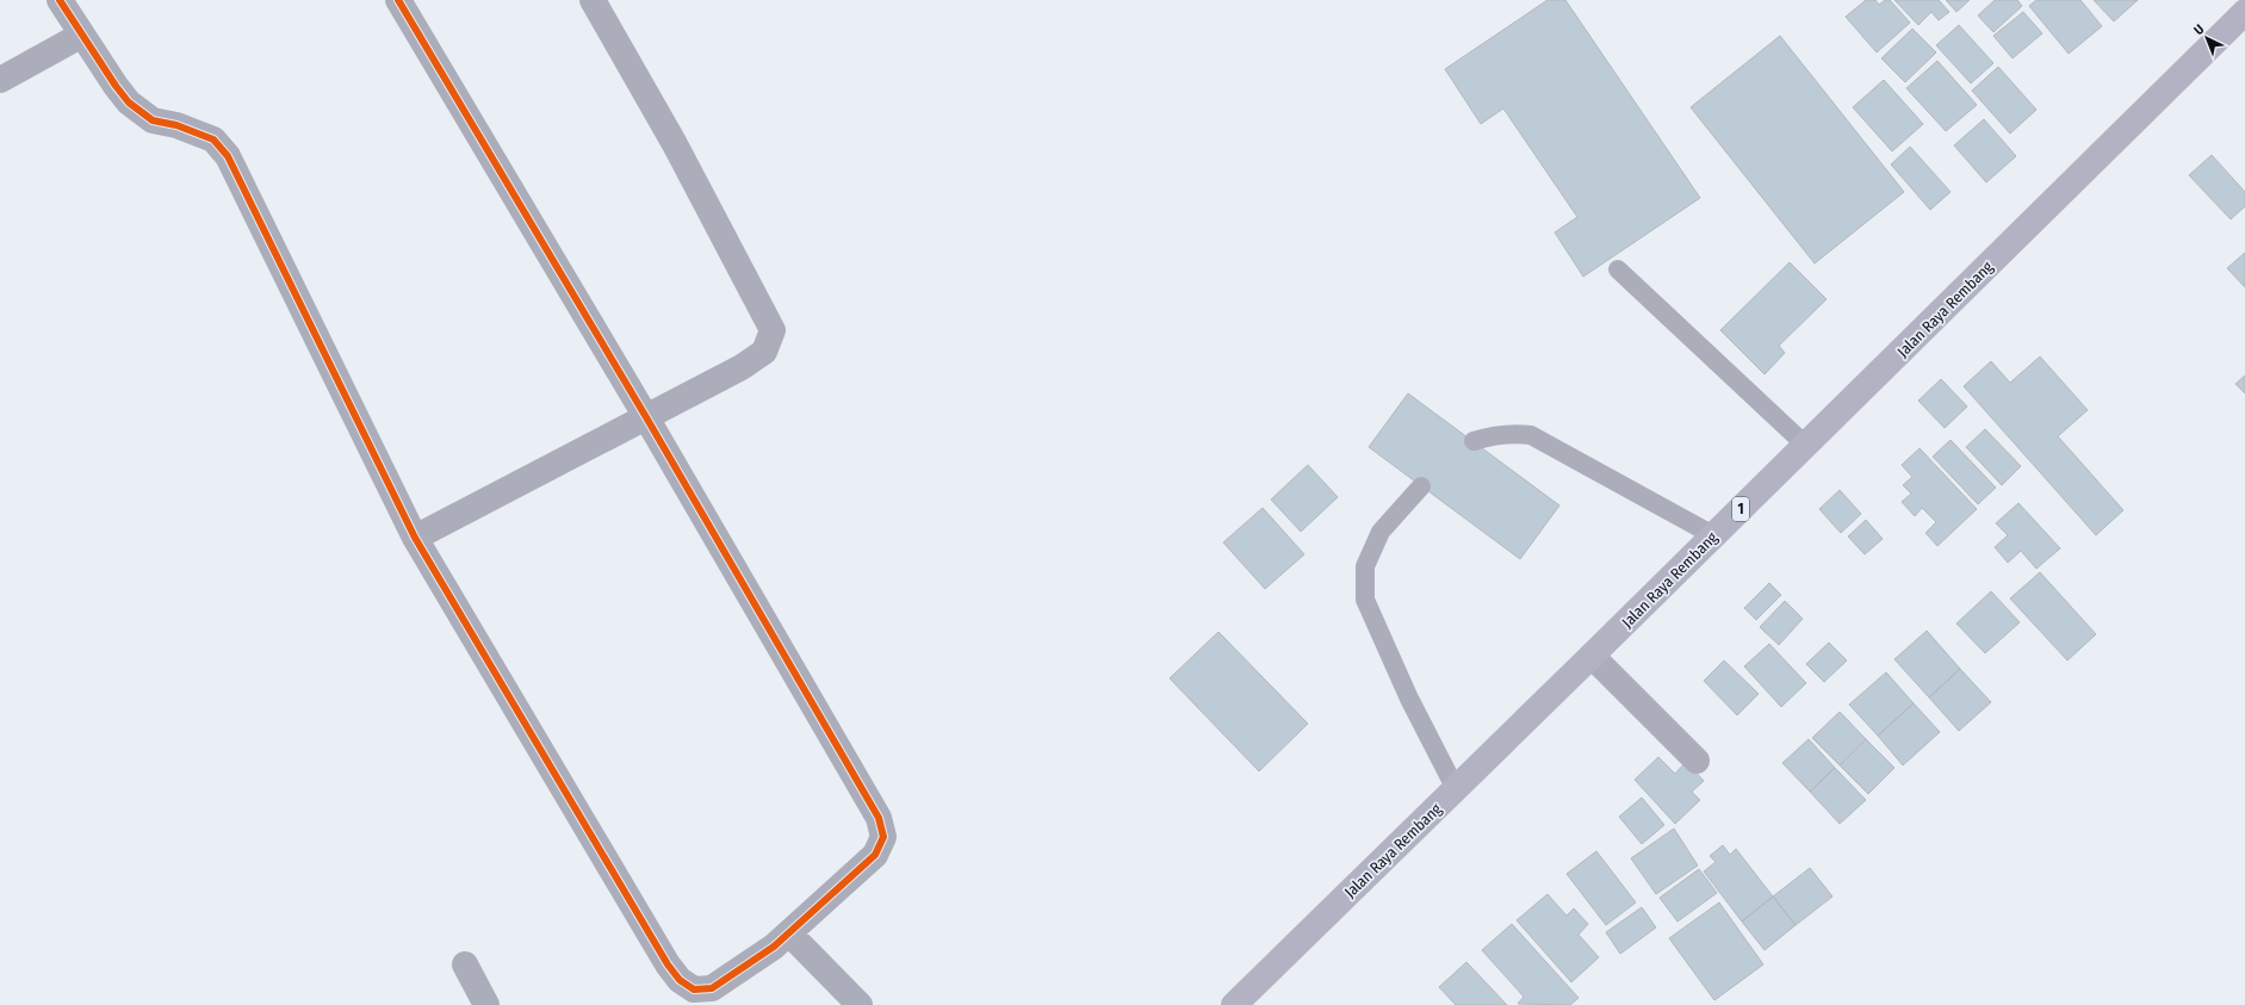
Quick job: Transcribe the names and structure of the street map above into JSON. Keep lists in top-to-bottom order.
{
  "streets": {
    "highway": ["Jalan Raya Rembang", "1"]
  },
  "north": "top left"
}
